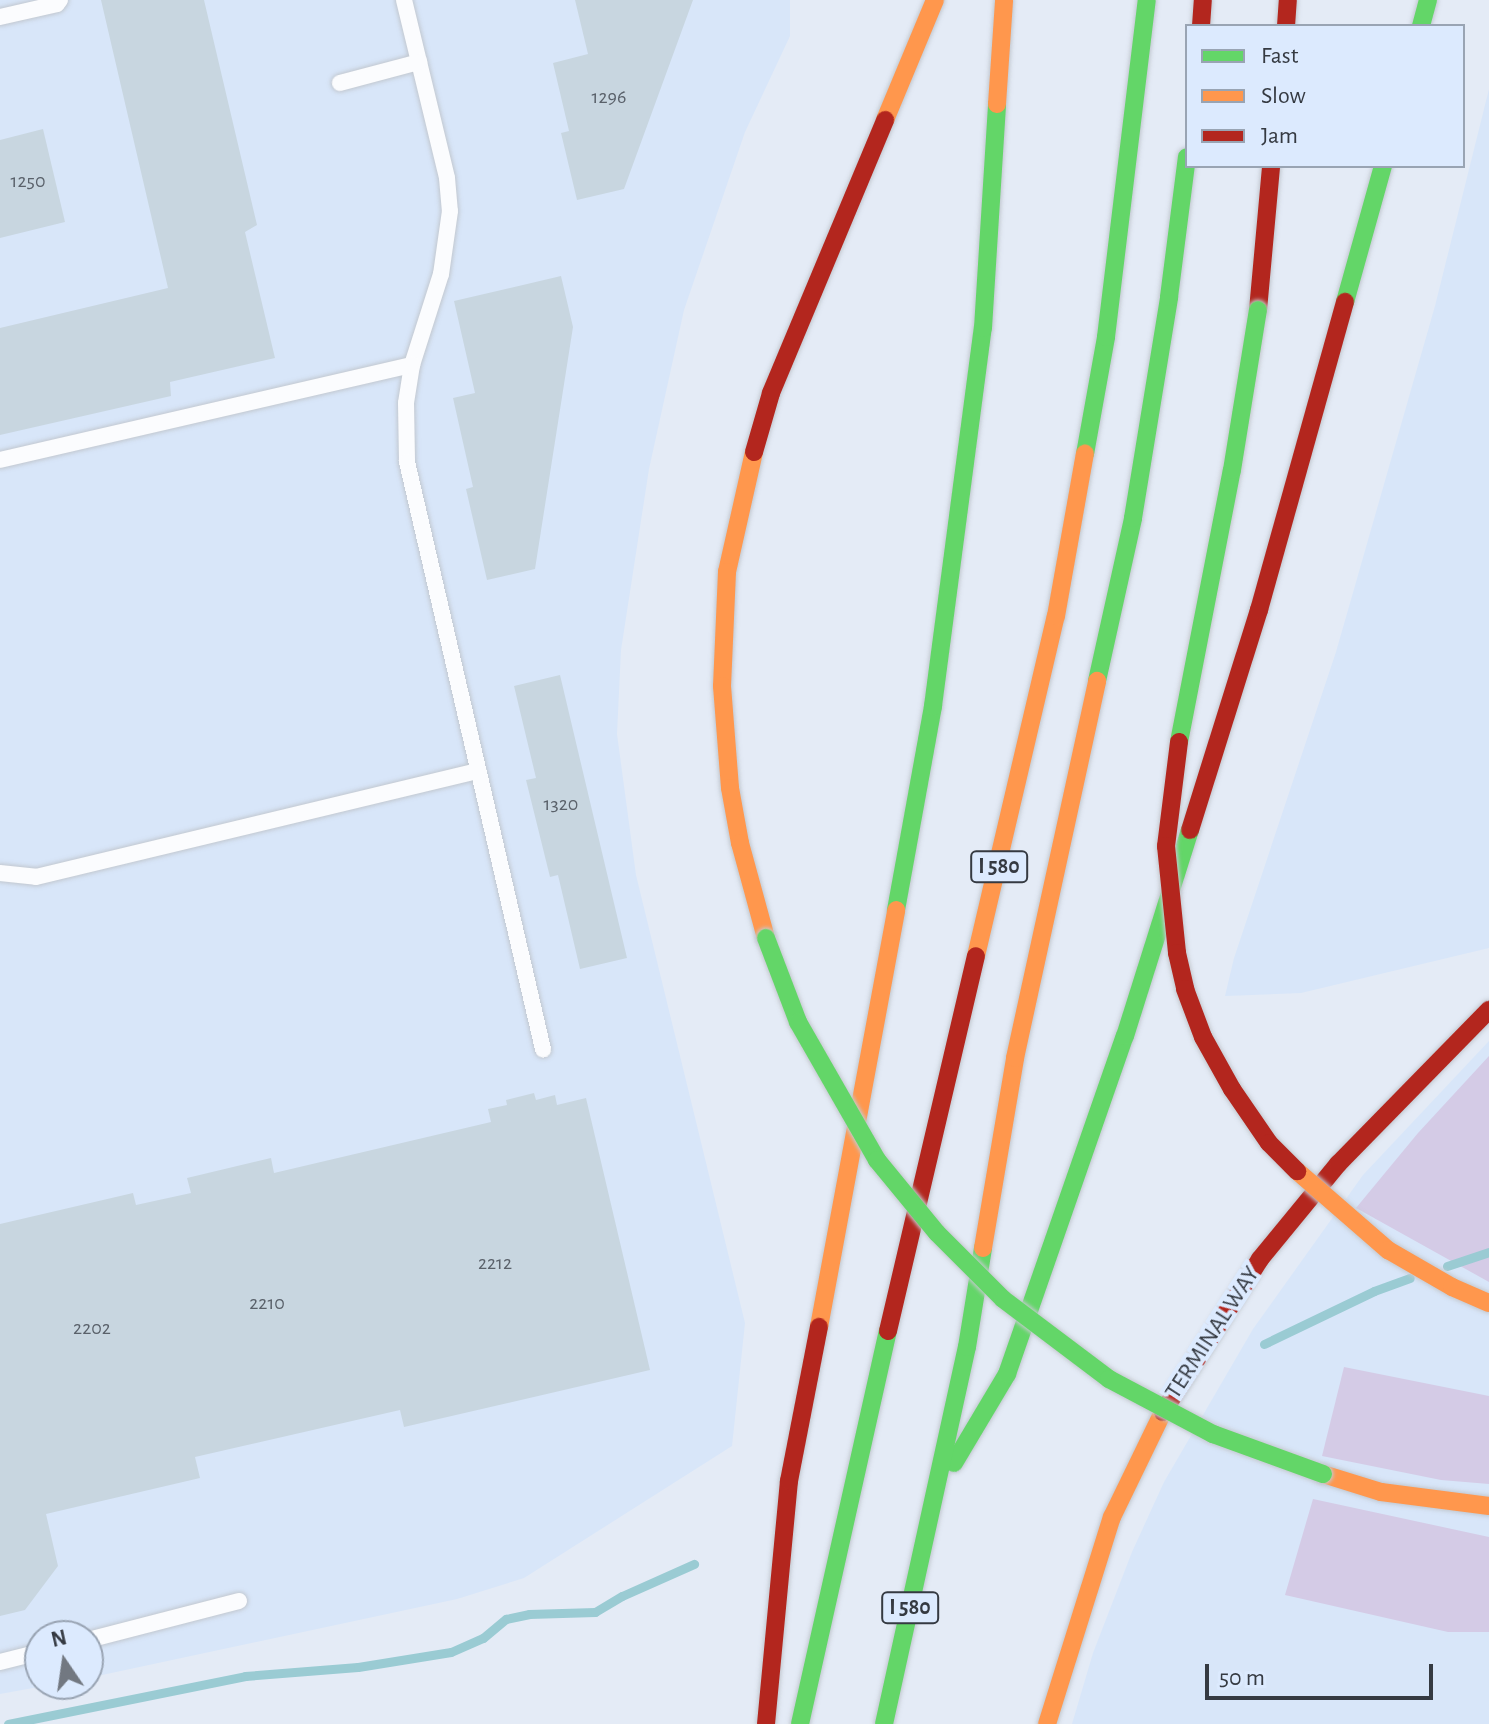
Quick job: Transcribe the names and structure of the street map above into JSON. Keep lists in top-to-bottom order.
{
  "streets": {
    "main road": ["I 580", "TERMINAL WAY"]
  },
  "house_numbers": [
    "1296",
    "1250",
    "1320",
    "2212",
    "2210",
    "2202"
  ],
  "legend": ["Fast", "Slow", "Jam"],
  "scale_bar": "50 m",
  "north": "top"
}
